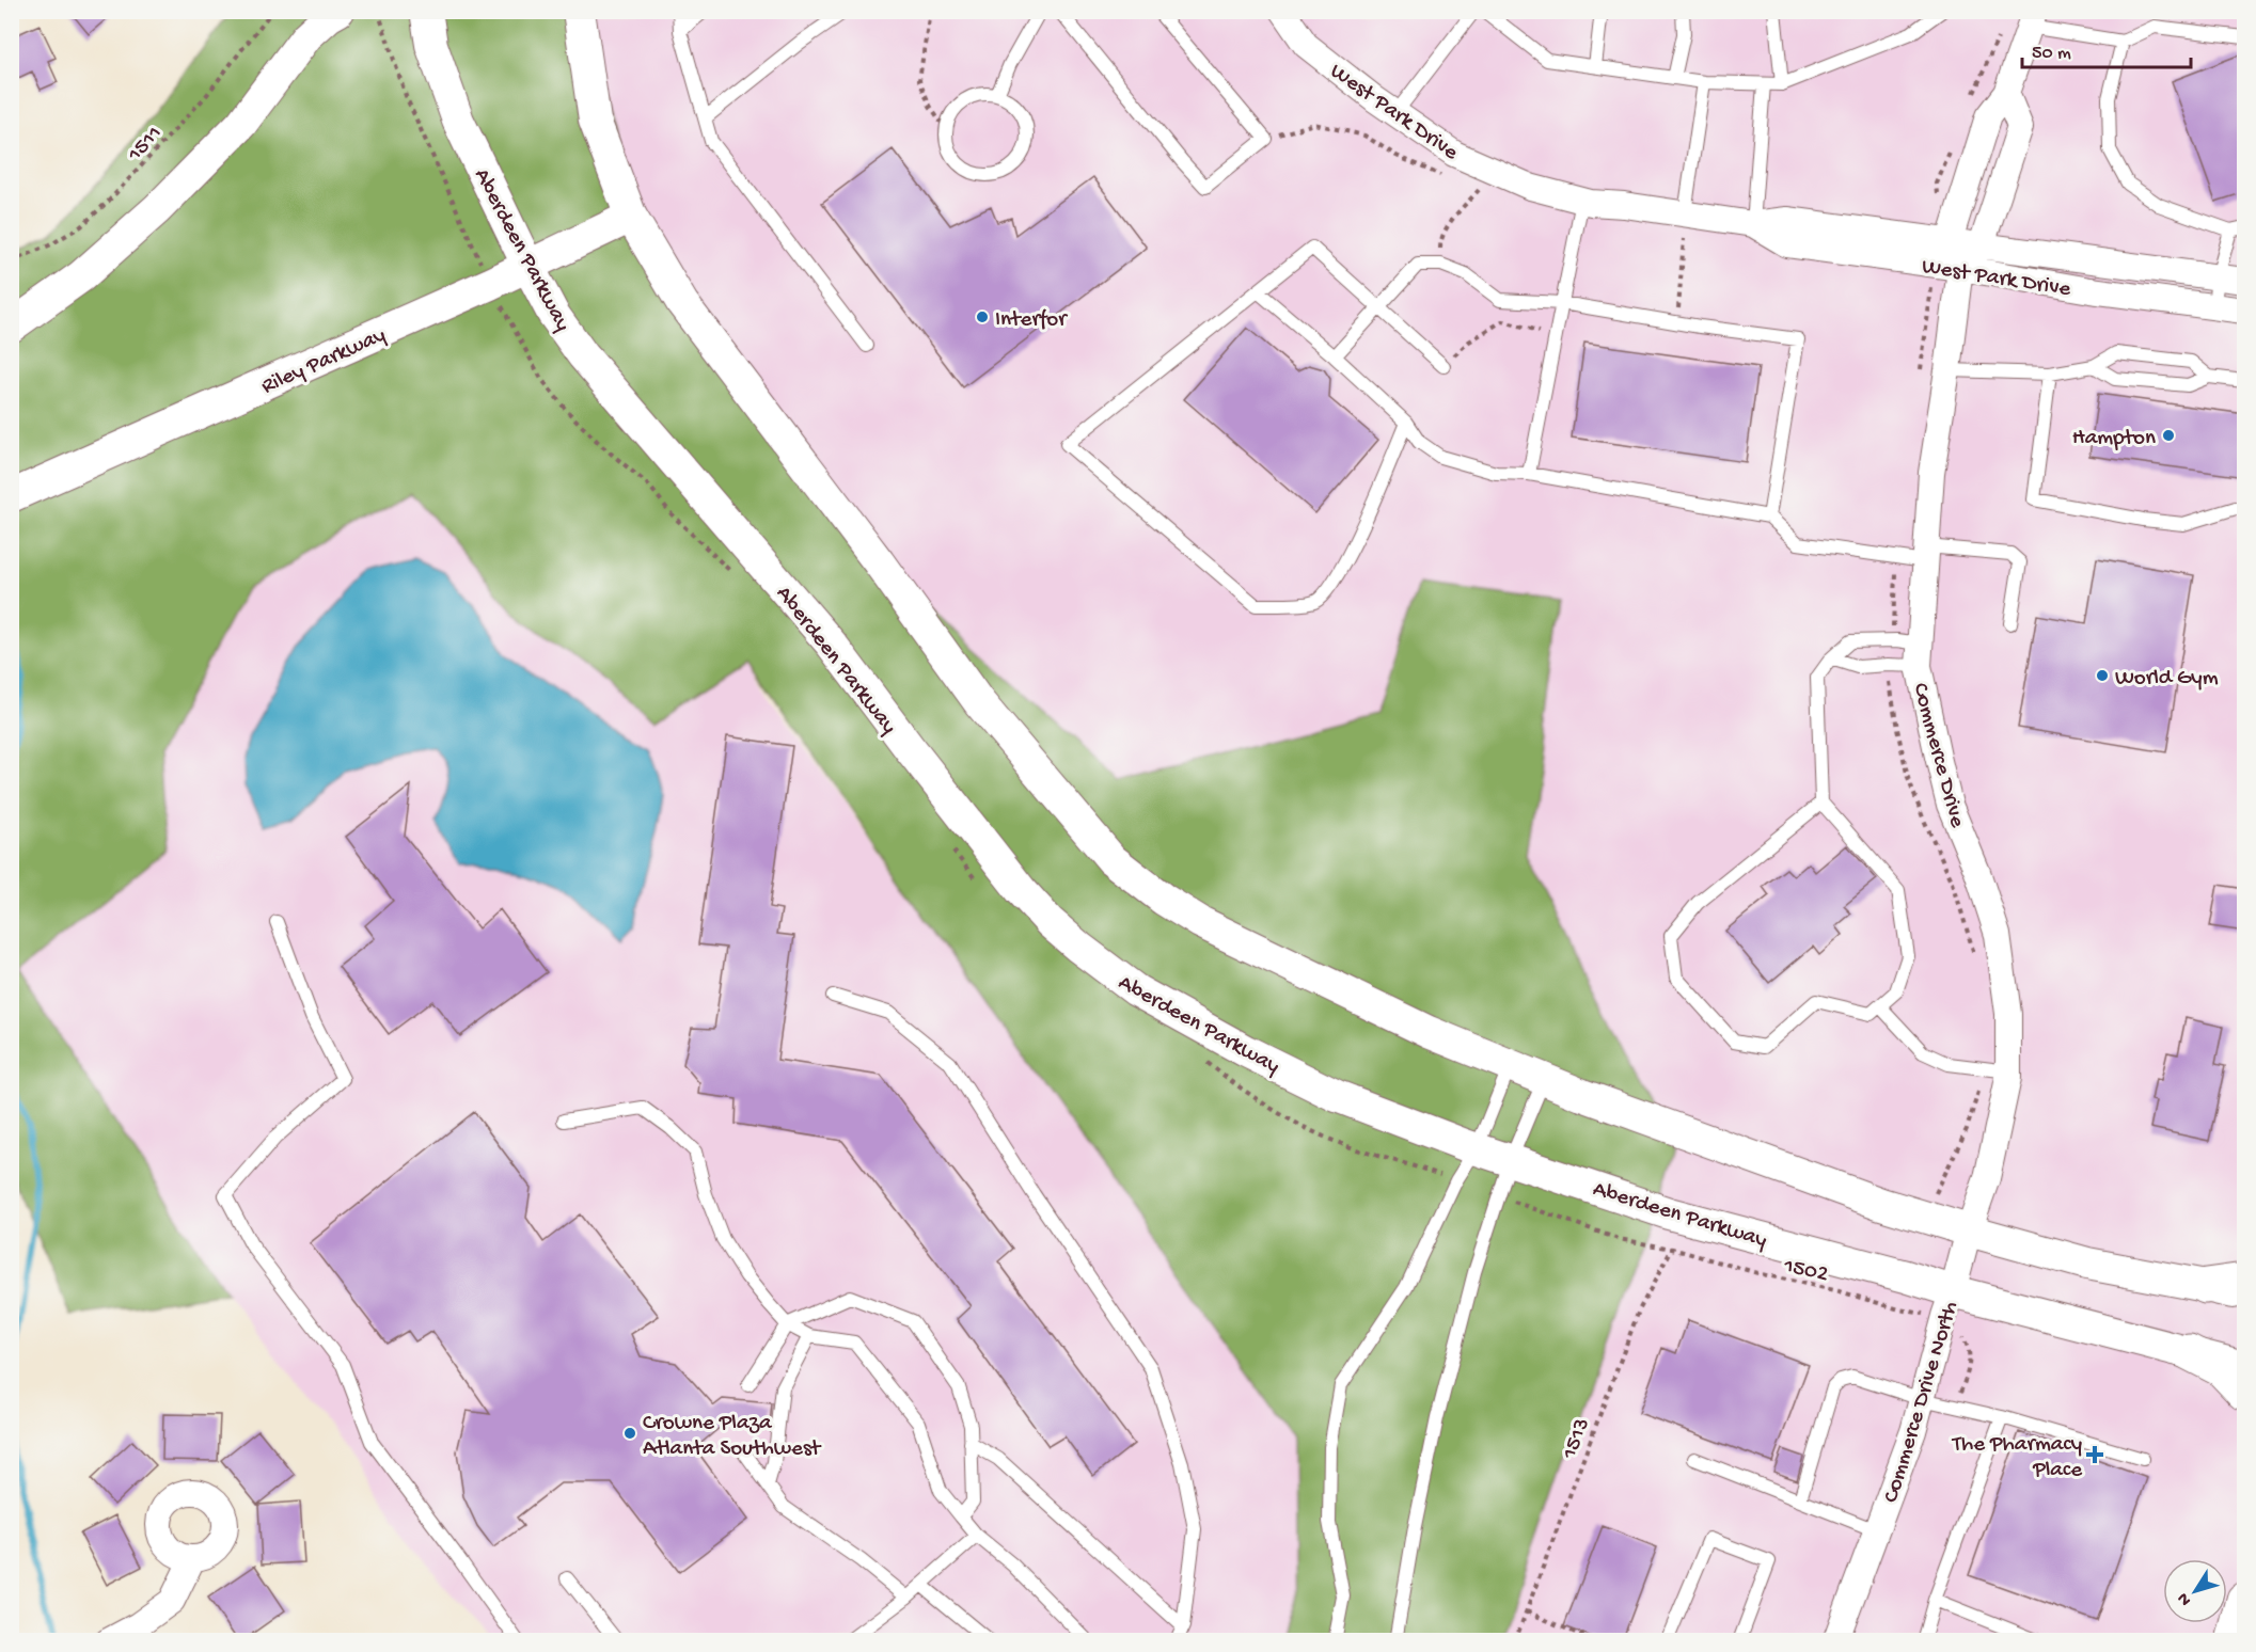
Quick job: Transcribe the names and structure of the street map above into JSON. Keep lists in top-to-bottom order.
{
  "streets": {
    "street": [
      "West Park Drive",
      "Aberdeen Parkway",
      "Riley Parkway",
      "Commerce Drive",
      "Commerce Drive North"
    ],
    "path": ["1511", "1502", "1513"]
  },
  "crossings": [
    ["West Park Drive", "Commerce Drive"],
    ["Aberdeen Parkway", "Riley Parkway"],
    ["Aberdeen Parkway", "1502"],
    ["Aberdeen Parkway", "Commerce Drive North"],
    ["Commerce Drive", "Commerce Drive North"],
    ["1502", "Commerce Drive North"],
    ["1502", "1513"]
  ],
  "places": {
    "other": [
      "Interfor",
      "Hampton",
      "World Gym",
      "Crowne Plaza Atlanta Southwest"
    ],
    "health": ["The Pharmacy Place"]
  },
  "scale_bar": "50 m",
  "north": "bottom left"
}
